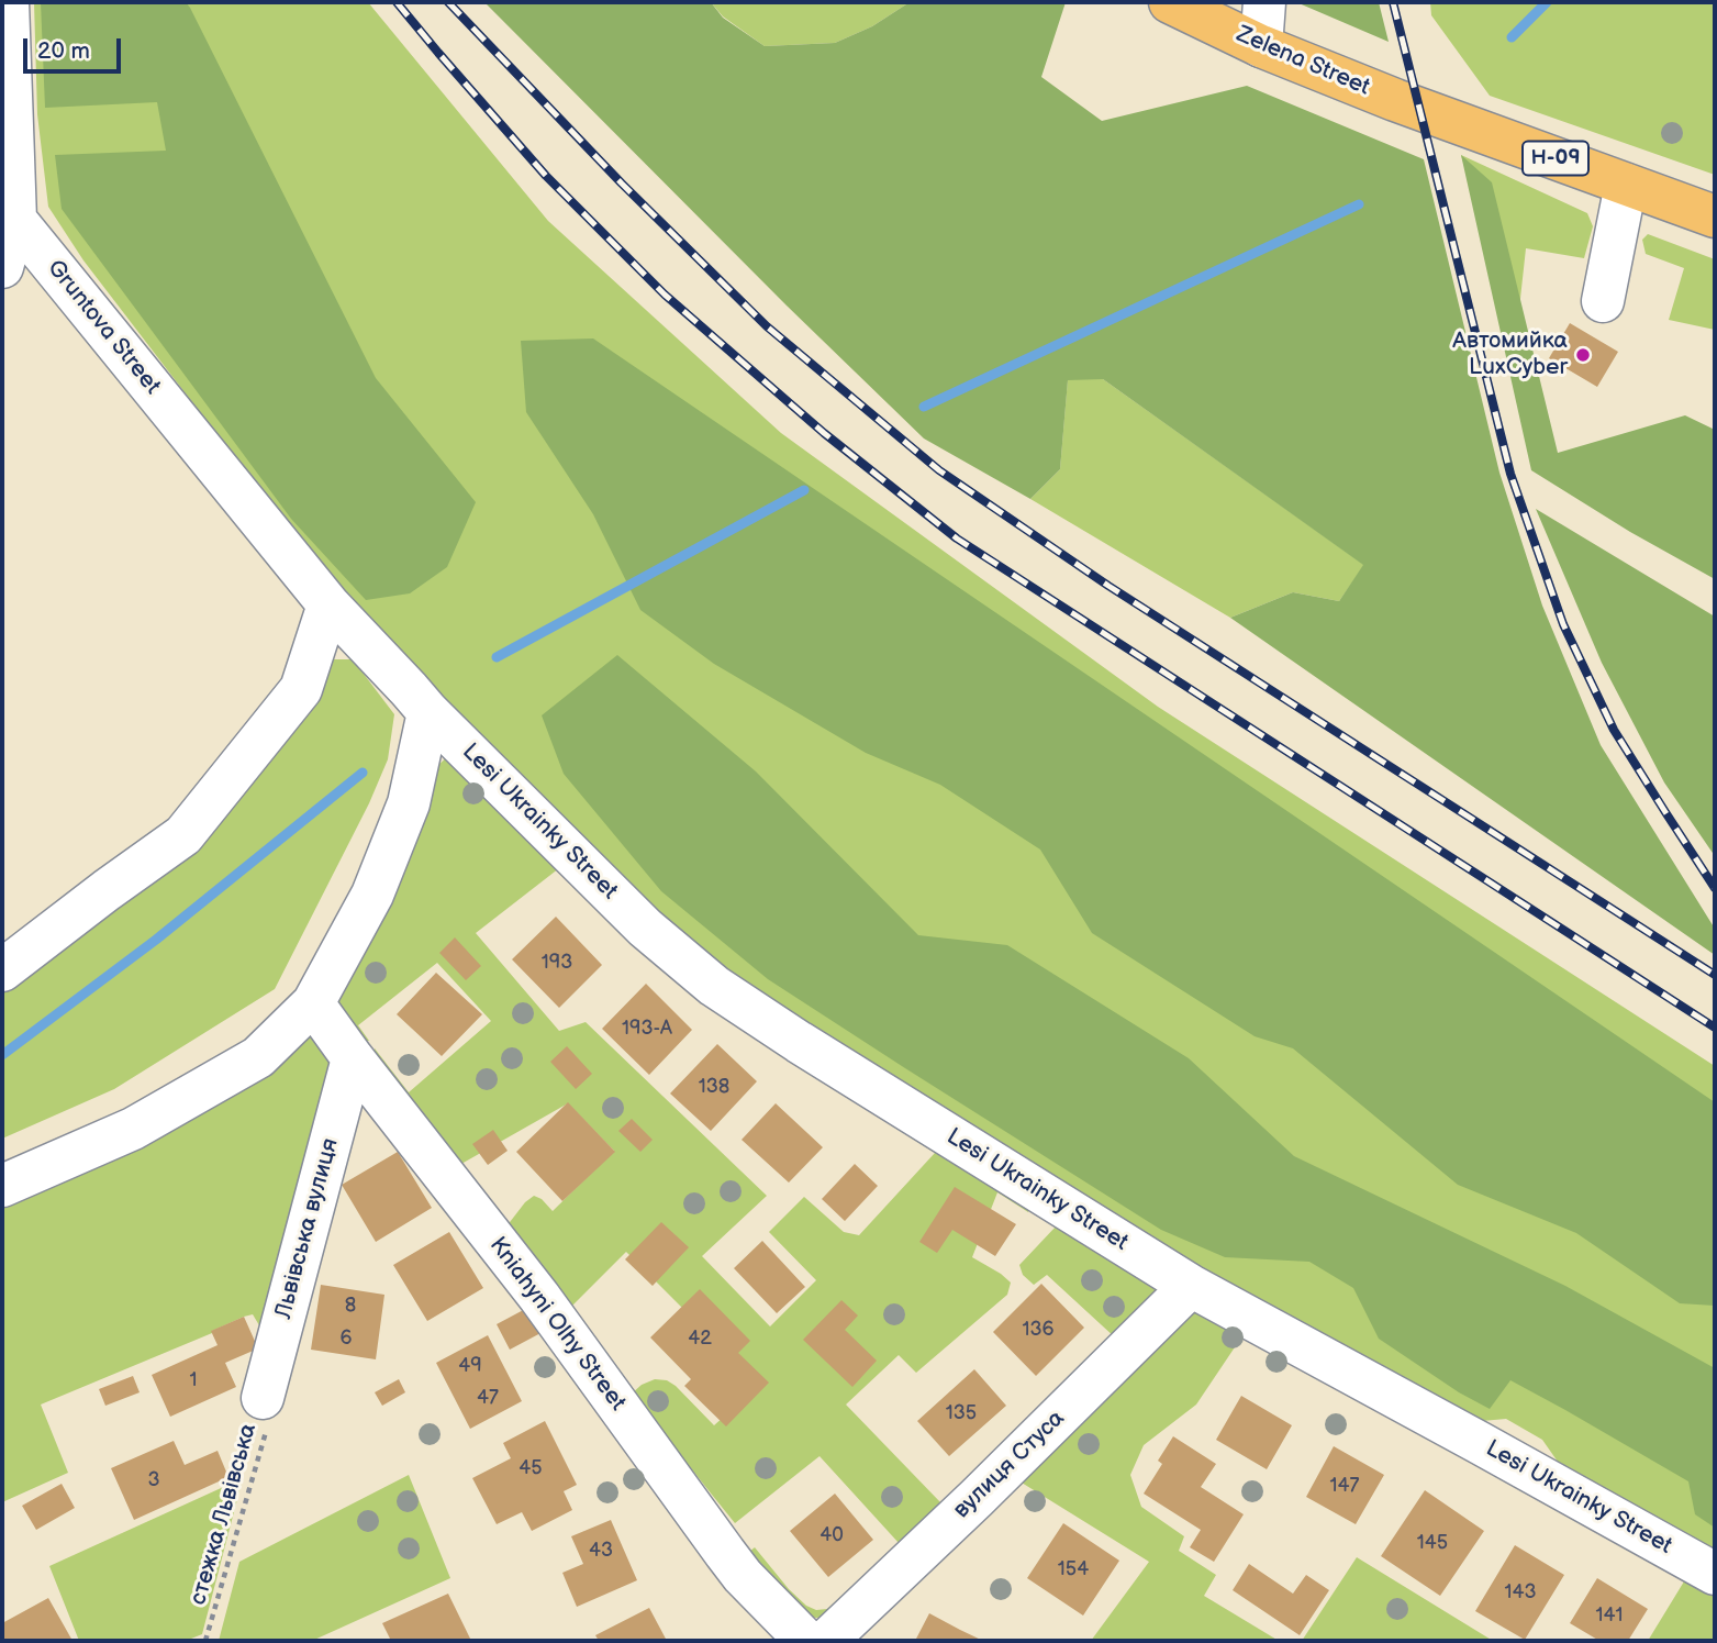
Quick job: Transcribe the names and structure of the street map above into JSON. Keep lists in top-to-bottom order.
{
  "streets": {
    "main road": ["Zelena Street", "Н-09"],
    "street": [
      "Gruntova Street",
      "Lesi Ukrainky Street",
      "Львівська вулиця",
      "Kniahyni Olhy Street",
      "вулиця Стуса"
    ],
    "path": ["стежка Львівська"]
  },
  "crossings": [
    ["Zelena Street", "Н-09"],
    ["Gruntova Street", "Lesi Ukrainky Street"],
    ["Lesi Ukrainky Street", "вулиця Стуса"],
    ["Львівська вулиця", "Kniahyni Olhy Street"],
    ["Львівська вулиця", "стежка Львівська"]
  ],
  "places": ["Автомийка LuxCyber"],
  "house_numbers": [
    "193",
    "193-А",
    "138",
    "8",
    "136",
    "6",
    "42",
    "49",
    "1",
    "47",
    "135",
    "45",
    "3",
    "147",
    "40",
    "145",
    "43",
    "154",
    "143",
    "141"
  ],
  "scale_bar": "20 m"
}
